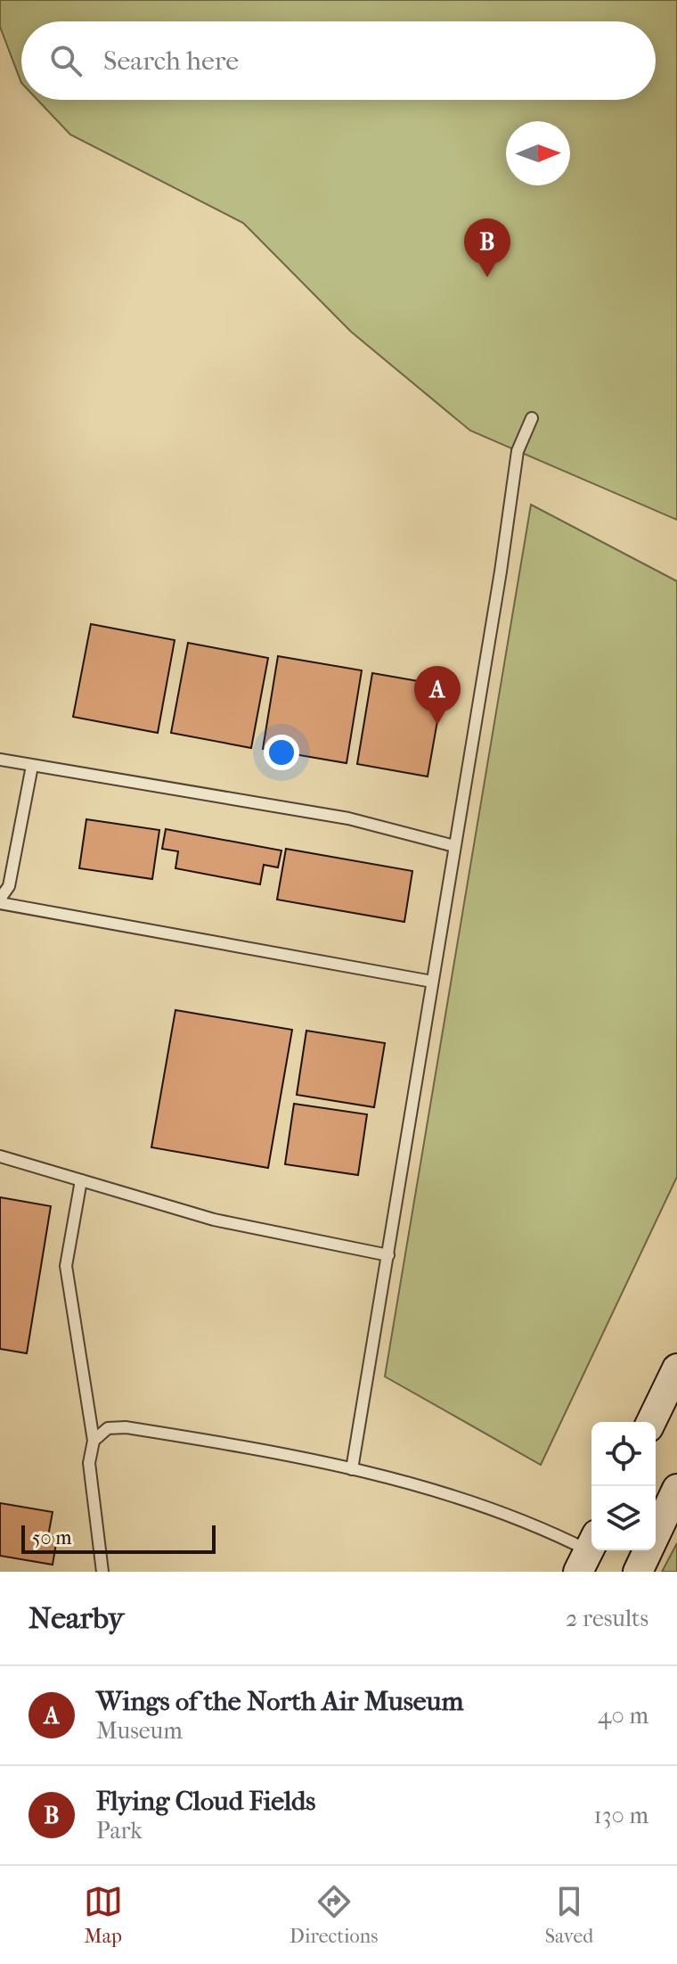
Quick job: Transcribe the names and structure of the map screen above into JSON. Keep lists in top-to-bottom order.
{
  "scale_bar": "50 m",
  "north": "right",
  "page": {
    "search": "Search here",
    "pins": ["B", "A"],
    "scale": "50 m",
    "heading": ["Nearby", "2 results"],
    "list": [
      {
        "mark": "A",
        "name": "Wings of the North Air Museum",
        "note": "Museum",
        "value": "40 m"
      },
      {
        "mark": "B",
        "name": "Flying Cloud Fields",
        "note": "Park",
        "value": "130 m"
      }
    ],
    "nav": ["Map", "Directions", "Saved"]
  }
}
